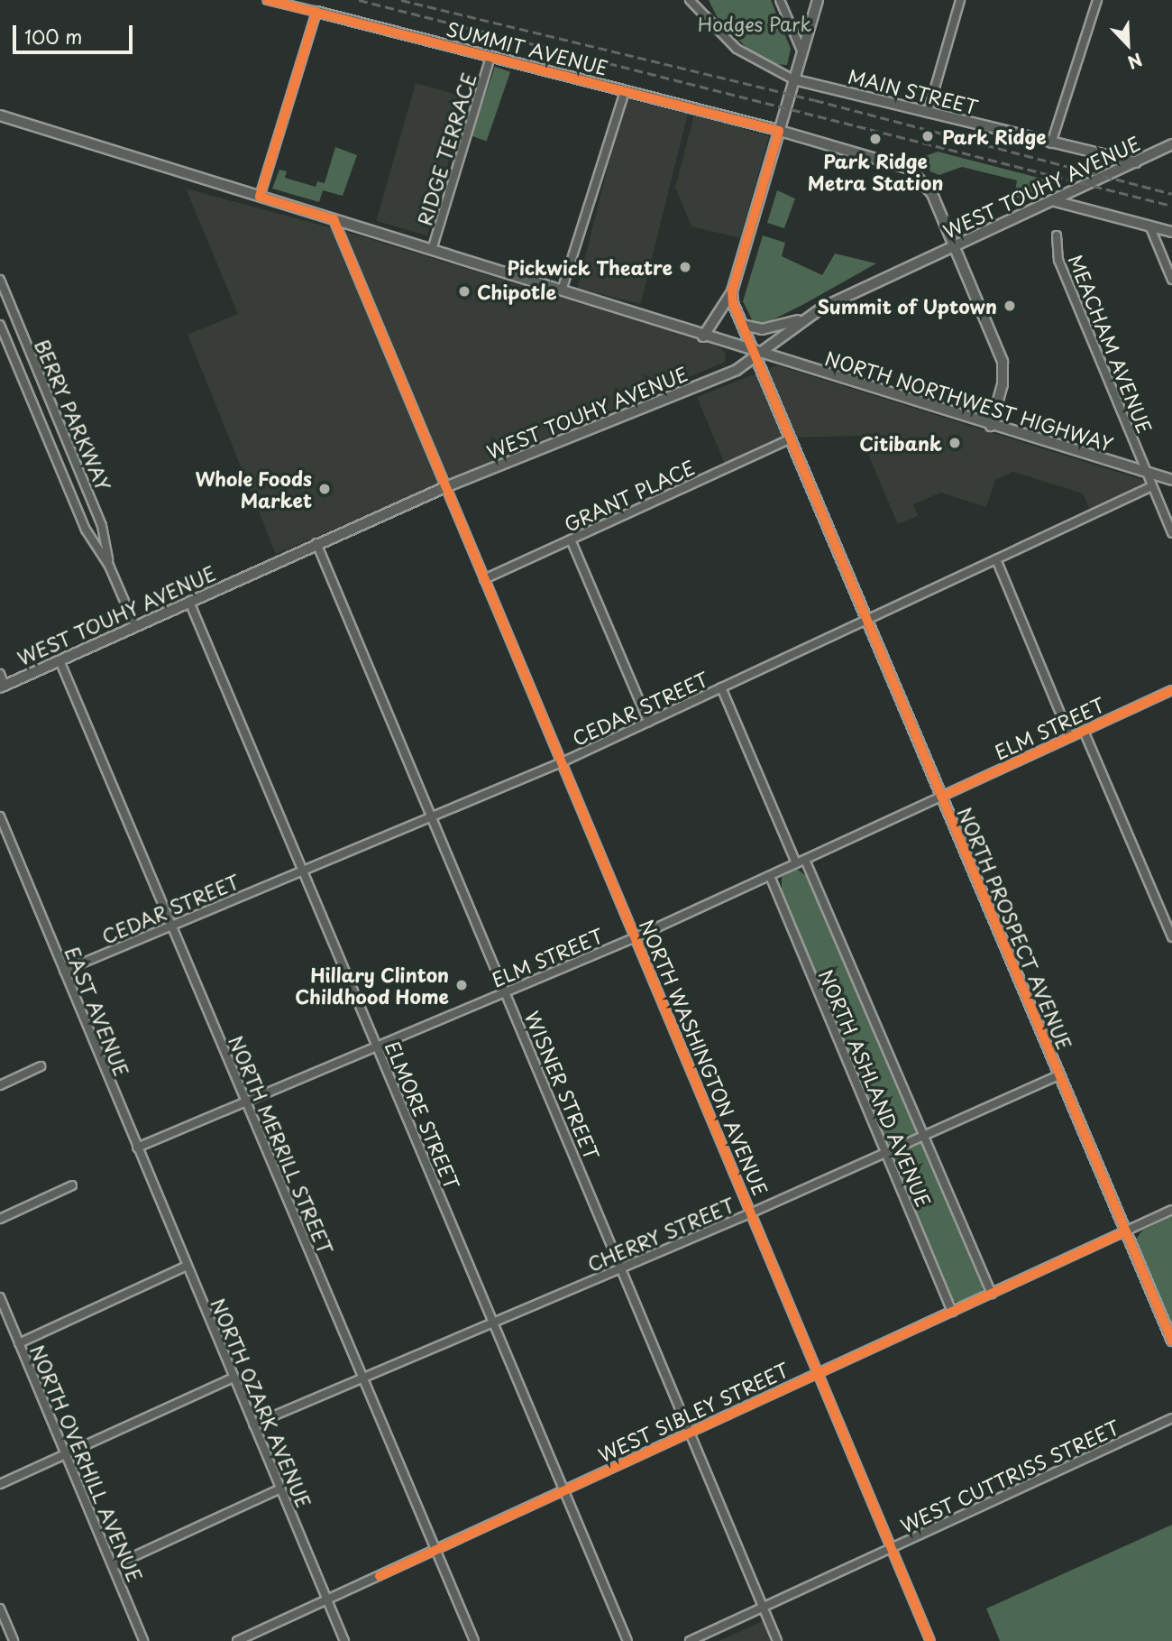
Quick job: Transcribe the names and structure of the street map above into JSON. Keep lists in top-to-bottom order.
{
  "streets": {
    "main road": [
      "SUMMIT AVENUE",
      "MAIN STREET",
      "WEST TOUHY AVENUE",
      "NORTH NORTHWEST HIGHWAY",
      "NORTH PROSPECT AVENUE"
    ],
    "street": [
      "RIDGE TERRACE",
      "MEACHAM AVENUE",
      "BERRY PARKWAY",
      "GRANT PLACE",
      "CEDAR STREET",
      "ELM STREET",
      "EAST AVENUE",
      "NORTH WASHINGTON AVENUE",
      "WISNER STREET",
      "NORTH ASHLAND AVENUE",
      "ELMORE STREET",
      "NORTH MERRILL STREET",
      "CHERRY STREET",
      "NORTH OZARK AVENUE",
      "WEST SIBLEY STREET",
      "NORTH OVERHILL AVENUE",
      "WEST CUTTRISS STREET"
    ]
  },
  "crossings": [
    ["SUMMIT AVENUE", "RIDGE TERRACE"],
    ["SUMMIT AVENUE", "WEST TOUHY AVENUE"],
    ["SUMMIT AVENUE", "NORTH NORTHWEST HIGHWAY"],
    ["MAIN STREET", "WEST TOUHY AVENUE"],
    ["RIDGE TERRACE", "NORTH NORTHWEST HIGHWAY"],
    ["WEST TOUHY AVENUE", "NORTH NORTHWEST HIGHWAY"],
    ["WEST TOUHY AVENUE", "BERRY PARKWAY"],
    ["WEST TOUHY AVENUE", "NORTH PROSPECT AVENUE"],
    ["WEST TOUHY AVENUE", "NORTH WASHINGTON AVENUE"],
    ["WEST TOUHY AVENUE", "WISNER STREET"],
    ["WEST TOUHY AVENUE", "ELMORE STREET"],
    ["WEST TOUHY AVENUE", "NORTH MERRILL STREET"],
    ["MEACHAM AVENUE", "NORTH NORTHWEST HIGHWAY"],
    ["MEACHAM AVENUE", "CEDAR STREET"],
    ["NORTH NORTHWEST HIGHWAY", "NORTH PROSPECT AVENUE"],
    ["NORTH NORTHWEST HIGHWAY", "NORTH WASHINGTON AVENUE"],
    ["GRANT PLACE", "NORTH PROSPECT AVENUE"],
    ["GRANT PLACE", "NORTH WASHINGTON AVENUE"],
    ["CEDAR STREET", "NORTH PROSPECT AVENUE"],
    ["CEDAR STREET", "EAST AVENUE"],
    ["CEDAR STREET", "NORTH WASHINGTON AVENUE"],
    ["CEDAR STREET", "WISNER STREET"],
    ["CEDAR STREET", "ELMORE STREET"],
    ["CEDAR STREET", "NORTH MERRILL STREET"],
    ["ELM STREET", "NORTH PROSPECT AVENUE"],
    ["ELM STREET", "EAST AVENUE"],
    ["ELM STREET", "NORTH WASHINGTON AVENUE"],
    ["ELM STREET", "WISNER STREET"],
    ["ELM STREET", "NORTH ASHLAND AVENUE"],
    ["ELM STREET", "ELMORE STREET"],
    ["ELM STREET", "NORTH MERRILL STREET"],
    ["NORTH PROSPECT AVENUE", "CHERRY STREET"],
    ["NORTH PROSPECT AVENUE", "WEST SIBLEY STREET"],
    ["EAST AVENUE", "NORTH OZARK AVENUE"],
    ["NORTH WASHINGTON AVENUE", "CHERRY STREET"],
    ["NORTH WASHINGTON AVENUE", "WEST SIBLEY STREET"],
    ["NORTH WASHINGTON AVENUE", "WEST CUTTRISS STREET"],
    ["WISNER STREET", "CHERRY STREET"],
    ["WISNER STREET", "WEST SIBLEY STREET"],
    ["WISNER STREET", "WEST CUTTRISS STREET"],
    ["NORTH ASHLAND AVENUE", "CHERRY STREET"],
    ["NORTH ASHLAND AVENUE", "WEST SIBLEY STREET"],
    ["ELMORE STREET", "CHERRY STREET"],
    ["ELMORE STREET", "WEST SIBLEY STREET"],
    ["NORTH MERRILL STREET", "CHERRY STREET"],
    ["NORTH MERRILL STREET", "WEST SIBLEY STREET"],
    ["CHERRY STREET", "NORTH OZARK AVENUE"],
    ["NORTH OZARK AVENUE", "WEST SIBLEY STREET"]
  ],
  "parks": ["Hodges Park"],
  "places": [
    "Park Ridge",
    "Park Ridge Metra Station",
    "Pickwick Theatre",
    "Chipotle",
    "Summit of Uptown",
    "Citibank",
    "Whole Foods Market",
    "Hillary Clinton Childhood Home"
  ],
  "scale_bar": "100 m",
  "north": "bottom right"
}
